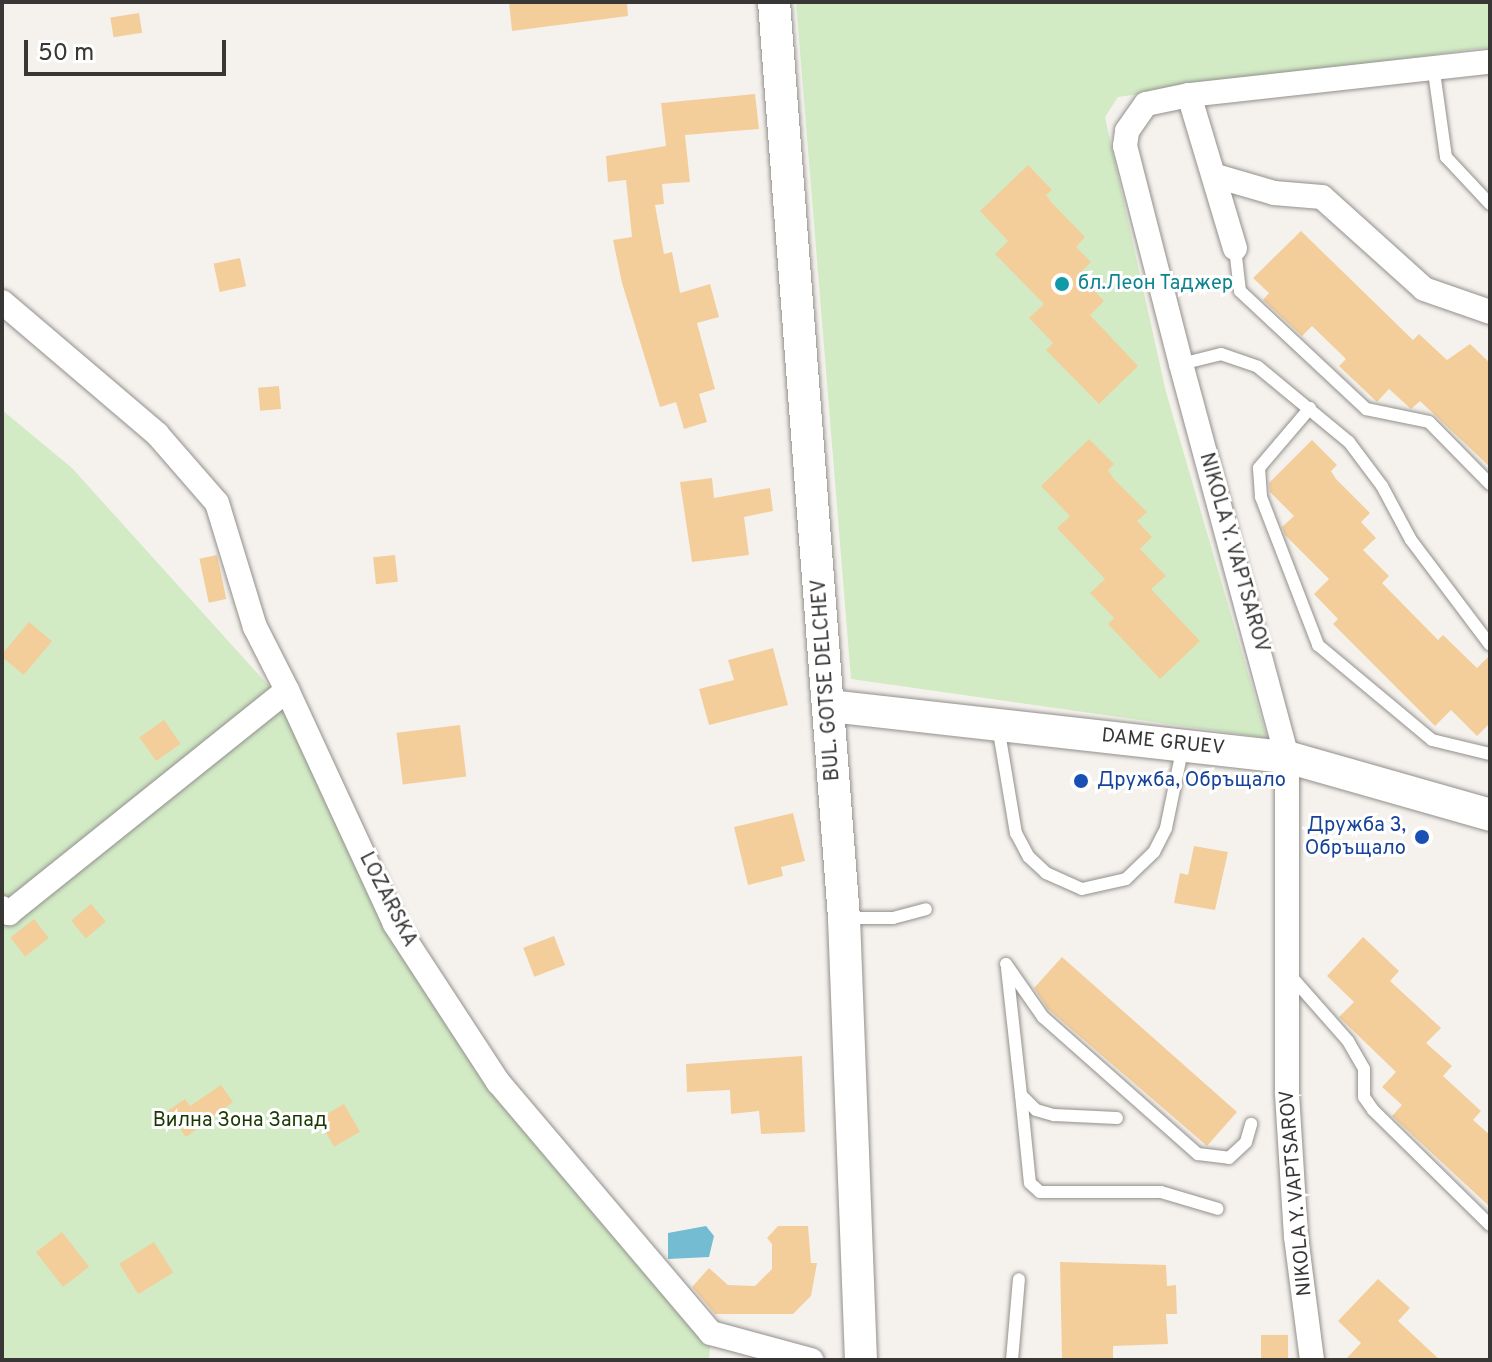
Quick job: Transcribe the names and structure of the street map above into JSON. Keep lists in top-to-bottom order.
{
  "streets": {
    "main road": ["BUL. GOTSE DELCHEV", "DAME GRUEV"],
    "street": ["NIKOLA Y. VAPTSAROV", "LOZARSKA"]
  },
  "crossings": [
    ["NIKOLA Y. VAPTSAROV", "DAME GRUEV"],
    ["BUL. GOTSE DELCHEV", "DAME GRUEV"]
  ],
  "parks": ["Вилна Зона Запад"],
  "places": ["бл.Леон Таджер", "Дружба, Обръщало", "Дружба 3, Обръщало"],
  "scale_bar": "50 m"
}
